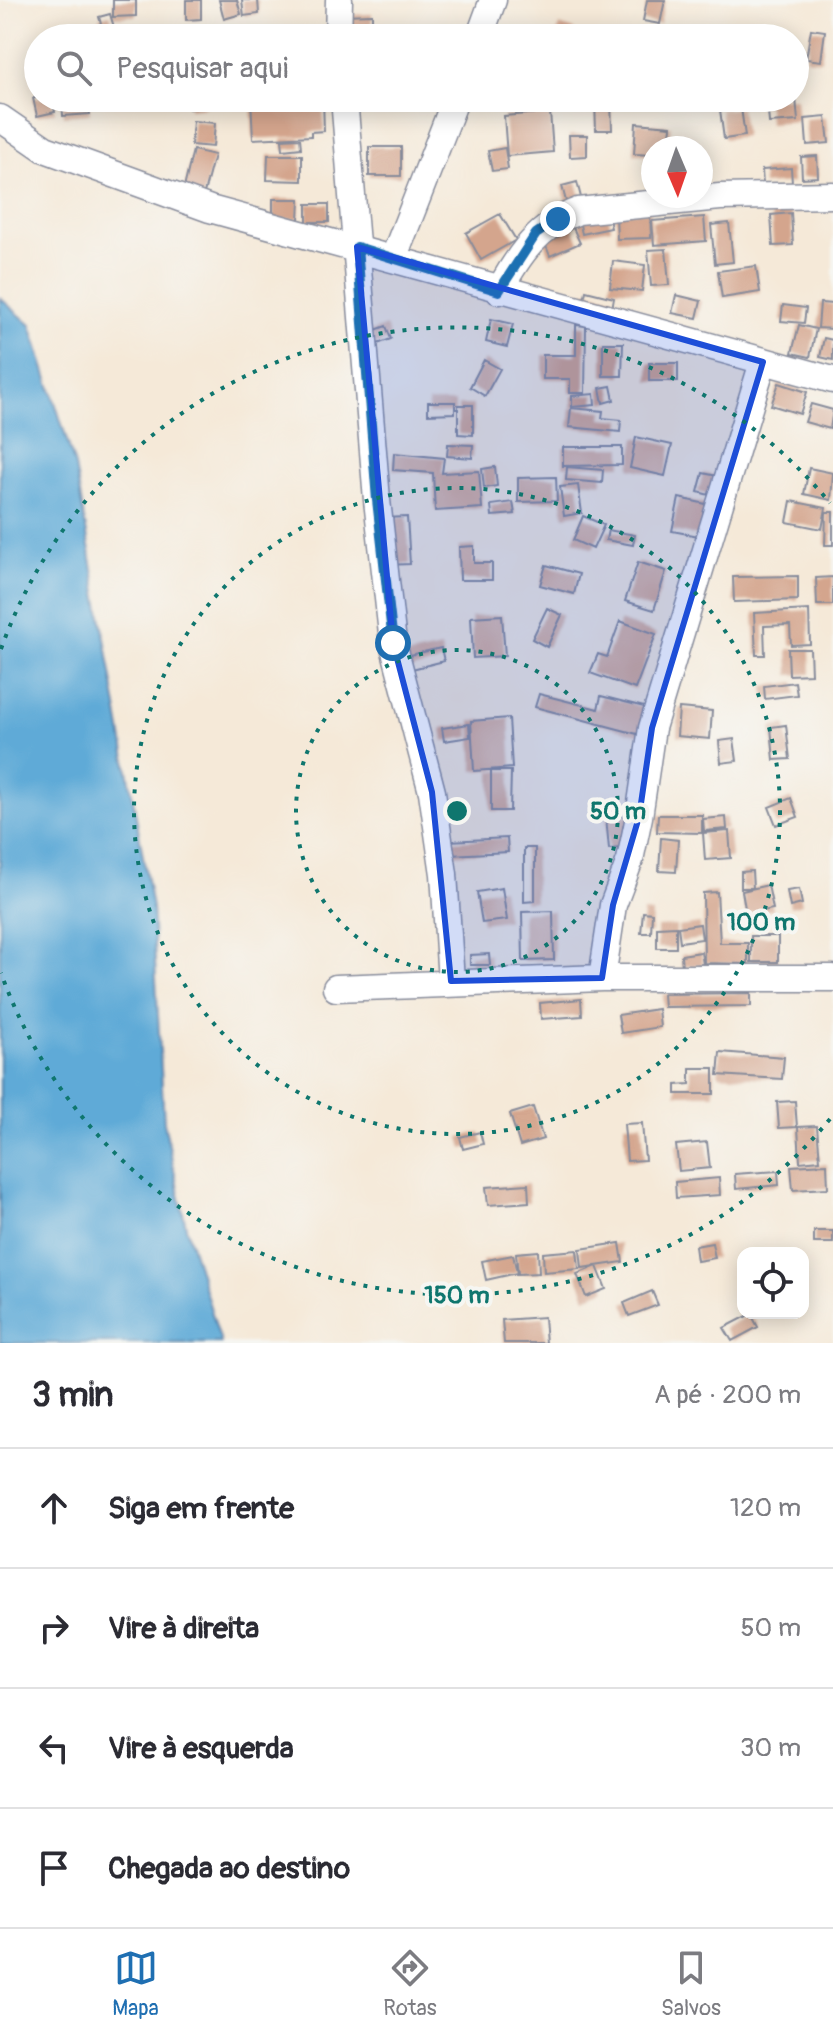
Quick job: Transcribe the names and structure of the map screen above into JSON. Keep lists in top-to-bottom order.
{
  "north": "bottom",
  "page": {
    "search": "Pesquisar aqui",
    "heading": ["3 min", "A pé · 200 m"],
    "list": [
      ["Siga em frente", "120 m"],
      ["Vire à direita", "50 m"],
      ["Vire à esquerda", "30 m"],
      "Chegada ao destino"
    ],
    "nav": ["Mapa", "Rotas", "Salvos"]
  },
  "rings": ["50 m", "100 m", "150 m"]
}
